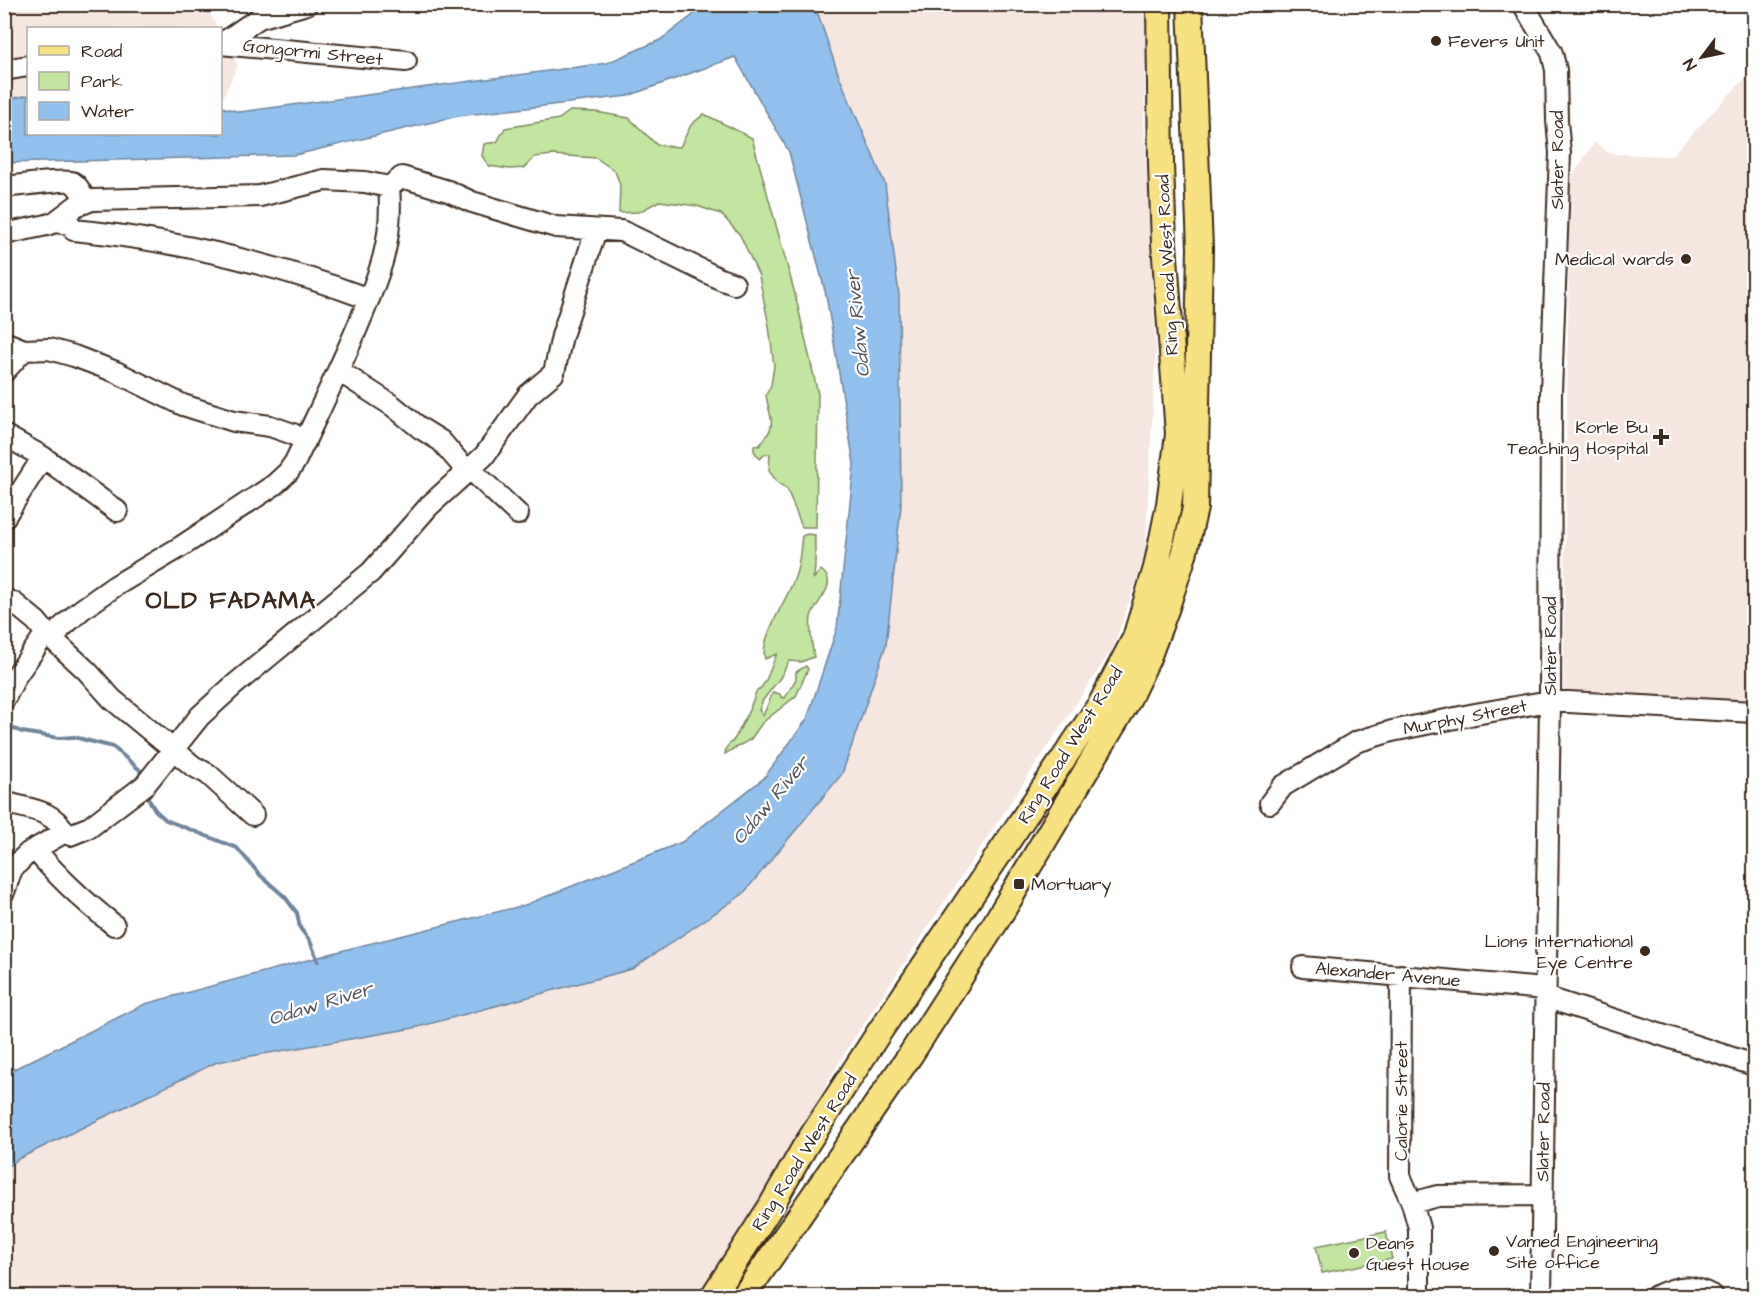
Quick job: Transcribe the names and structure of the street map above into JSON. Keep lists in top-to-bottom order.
{
  "streets": {
    "main road": ["Ring Road West Road"],
    "street": [
      "Gongormi Street",
      "Slater Road",
      "Murphy Street",
      "Alexander Avenue",
      "Calorie Street"
    ]
  },
  "crossings": [
    ["Slater Road", "Murphy Street"],
    ["Slater Road", "Alexander Avenue"],
    ["Alexander Avenue", "Calorie Street"]
  ],
  "districts": ["OLD FADAMA"],
  "water": ["Odaw River"],
  "places": {
    "other": [
      "Fevers Unit",
      "Medical wards",
      "Lions International Eye Centre",
      "Vamed Engineering Site office",
      "Deans Guest House"
    ],
    "health": ["Korle Bu Teaching Hospital"],
    "transit": ["Mortuary"]
  },
  "legend": ["Road", "Park", "Water"],
  "north": "bottom left"
}
